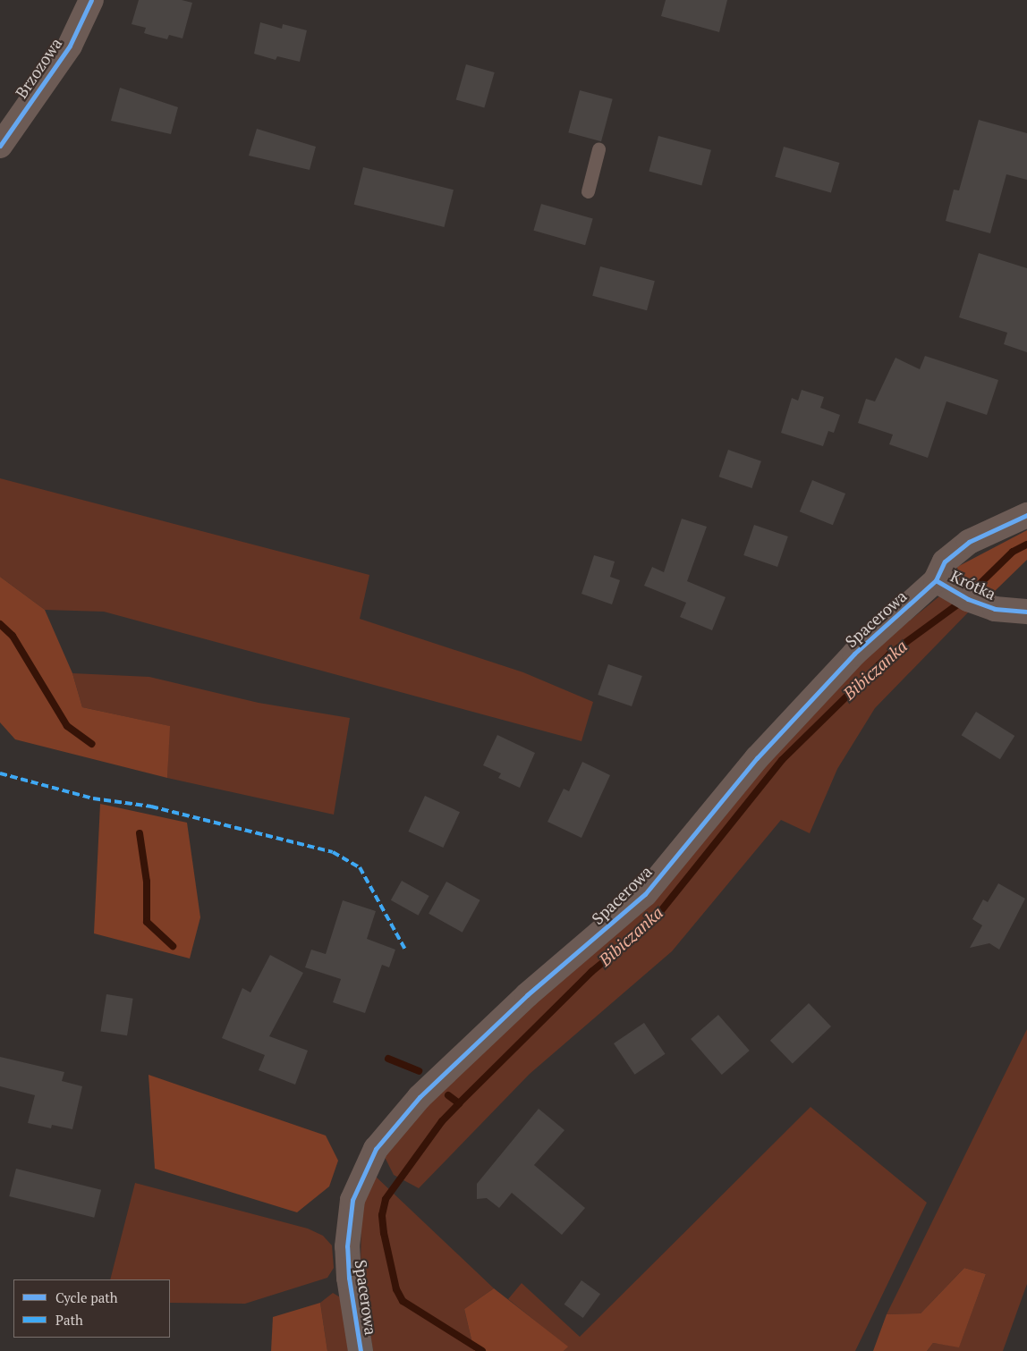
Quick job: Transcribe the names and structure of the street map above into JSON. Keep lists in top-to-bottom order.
{
  "streets": {
    "street": ["Brzozowa", "Krótka", "Spacerowa"]
  },
  "crossings": [
    ["Krótka", "Spacerowa"]
  ],
  "water": ["Bibiczanka"],
  "legend": ["Cycle path", "Path"]
}
